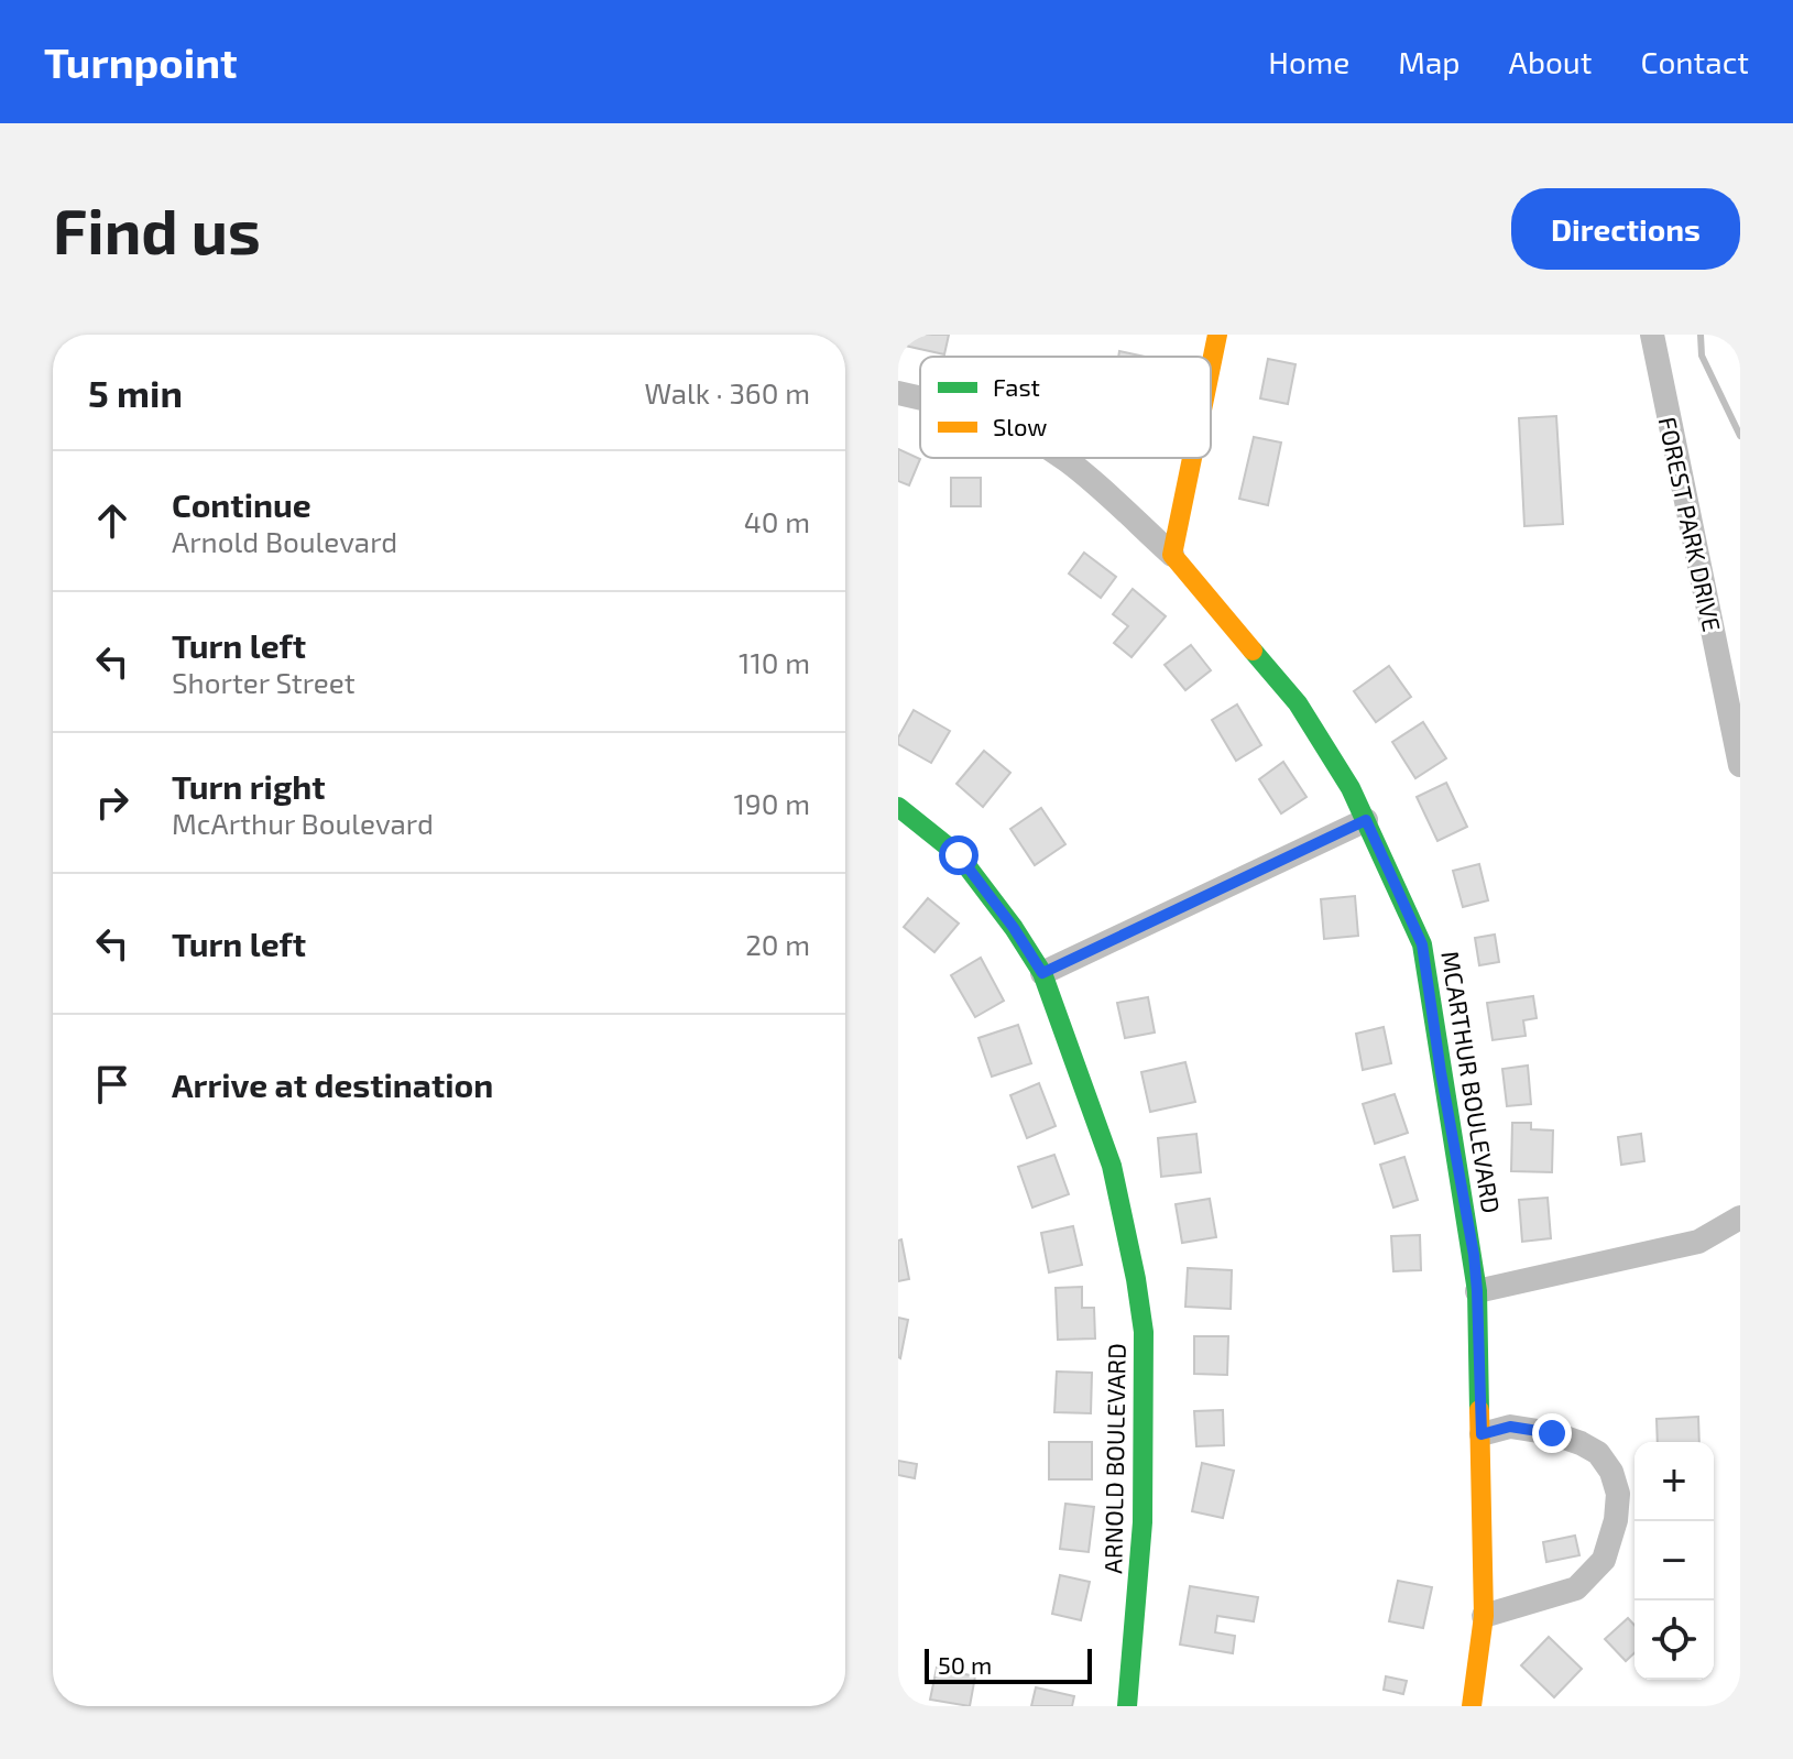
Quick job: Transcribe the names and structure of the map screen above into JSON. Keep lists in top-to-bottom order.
{
  "streets": {
    "street": ["FOREST PARK DRIVE", "MCARTHUR BOULEVARD", "ARNOLD BOULEVARD"]
  },
  "legend": ["Fast", "Slow"],
  "scale_bar": "50 m",
  "page": {
    "header": "Turnpoint",
    "nav": [
      "Home",
      "Map",
      "About",
      "Contact"
    ],
    "buttons": "Directions",
    "title": "Find us",
    "heading": ["5 min", "Walk · 360 m"],
    "list": [
      ["Continue", "Arnold Boulevard", "40 m"],
      ["Turn left", "Shorter Street", "110 m"],
      ["Turn right", "McArthur Boulevard", "190 m"],
      ["Turn left", "20 m"],
      "Arrive at destination"
    ],
    "map_buttons": ["+", "−"],
    "scale": "50 m"
  }
}
